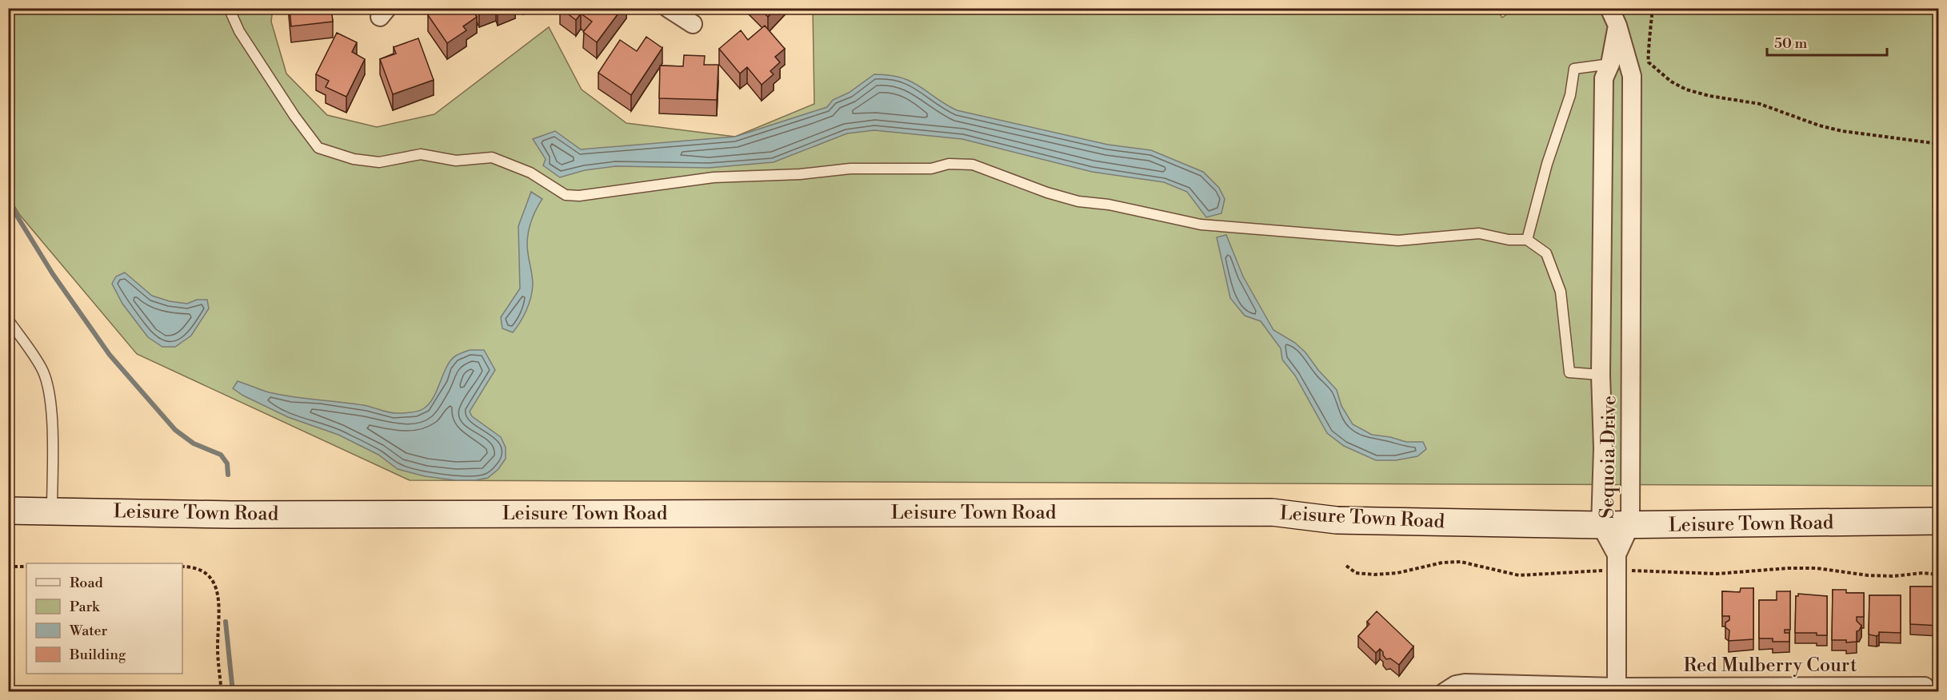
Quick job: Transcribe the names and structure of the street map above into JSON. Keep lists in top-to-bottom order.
{
  "streets": {
    "main road": ["Leisure Town Road"],
    "street": ["Sequoia Drive", "Red Mulberry Court"]
  },
  "crossings": [
    ["Sequoia Drive", "Leisure Town Road"]
  ],
  "legend": [
    "Road",
    "Park",
    "Water",
    "Building"
  ],
  "scale_bar": "50 m"
}
